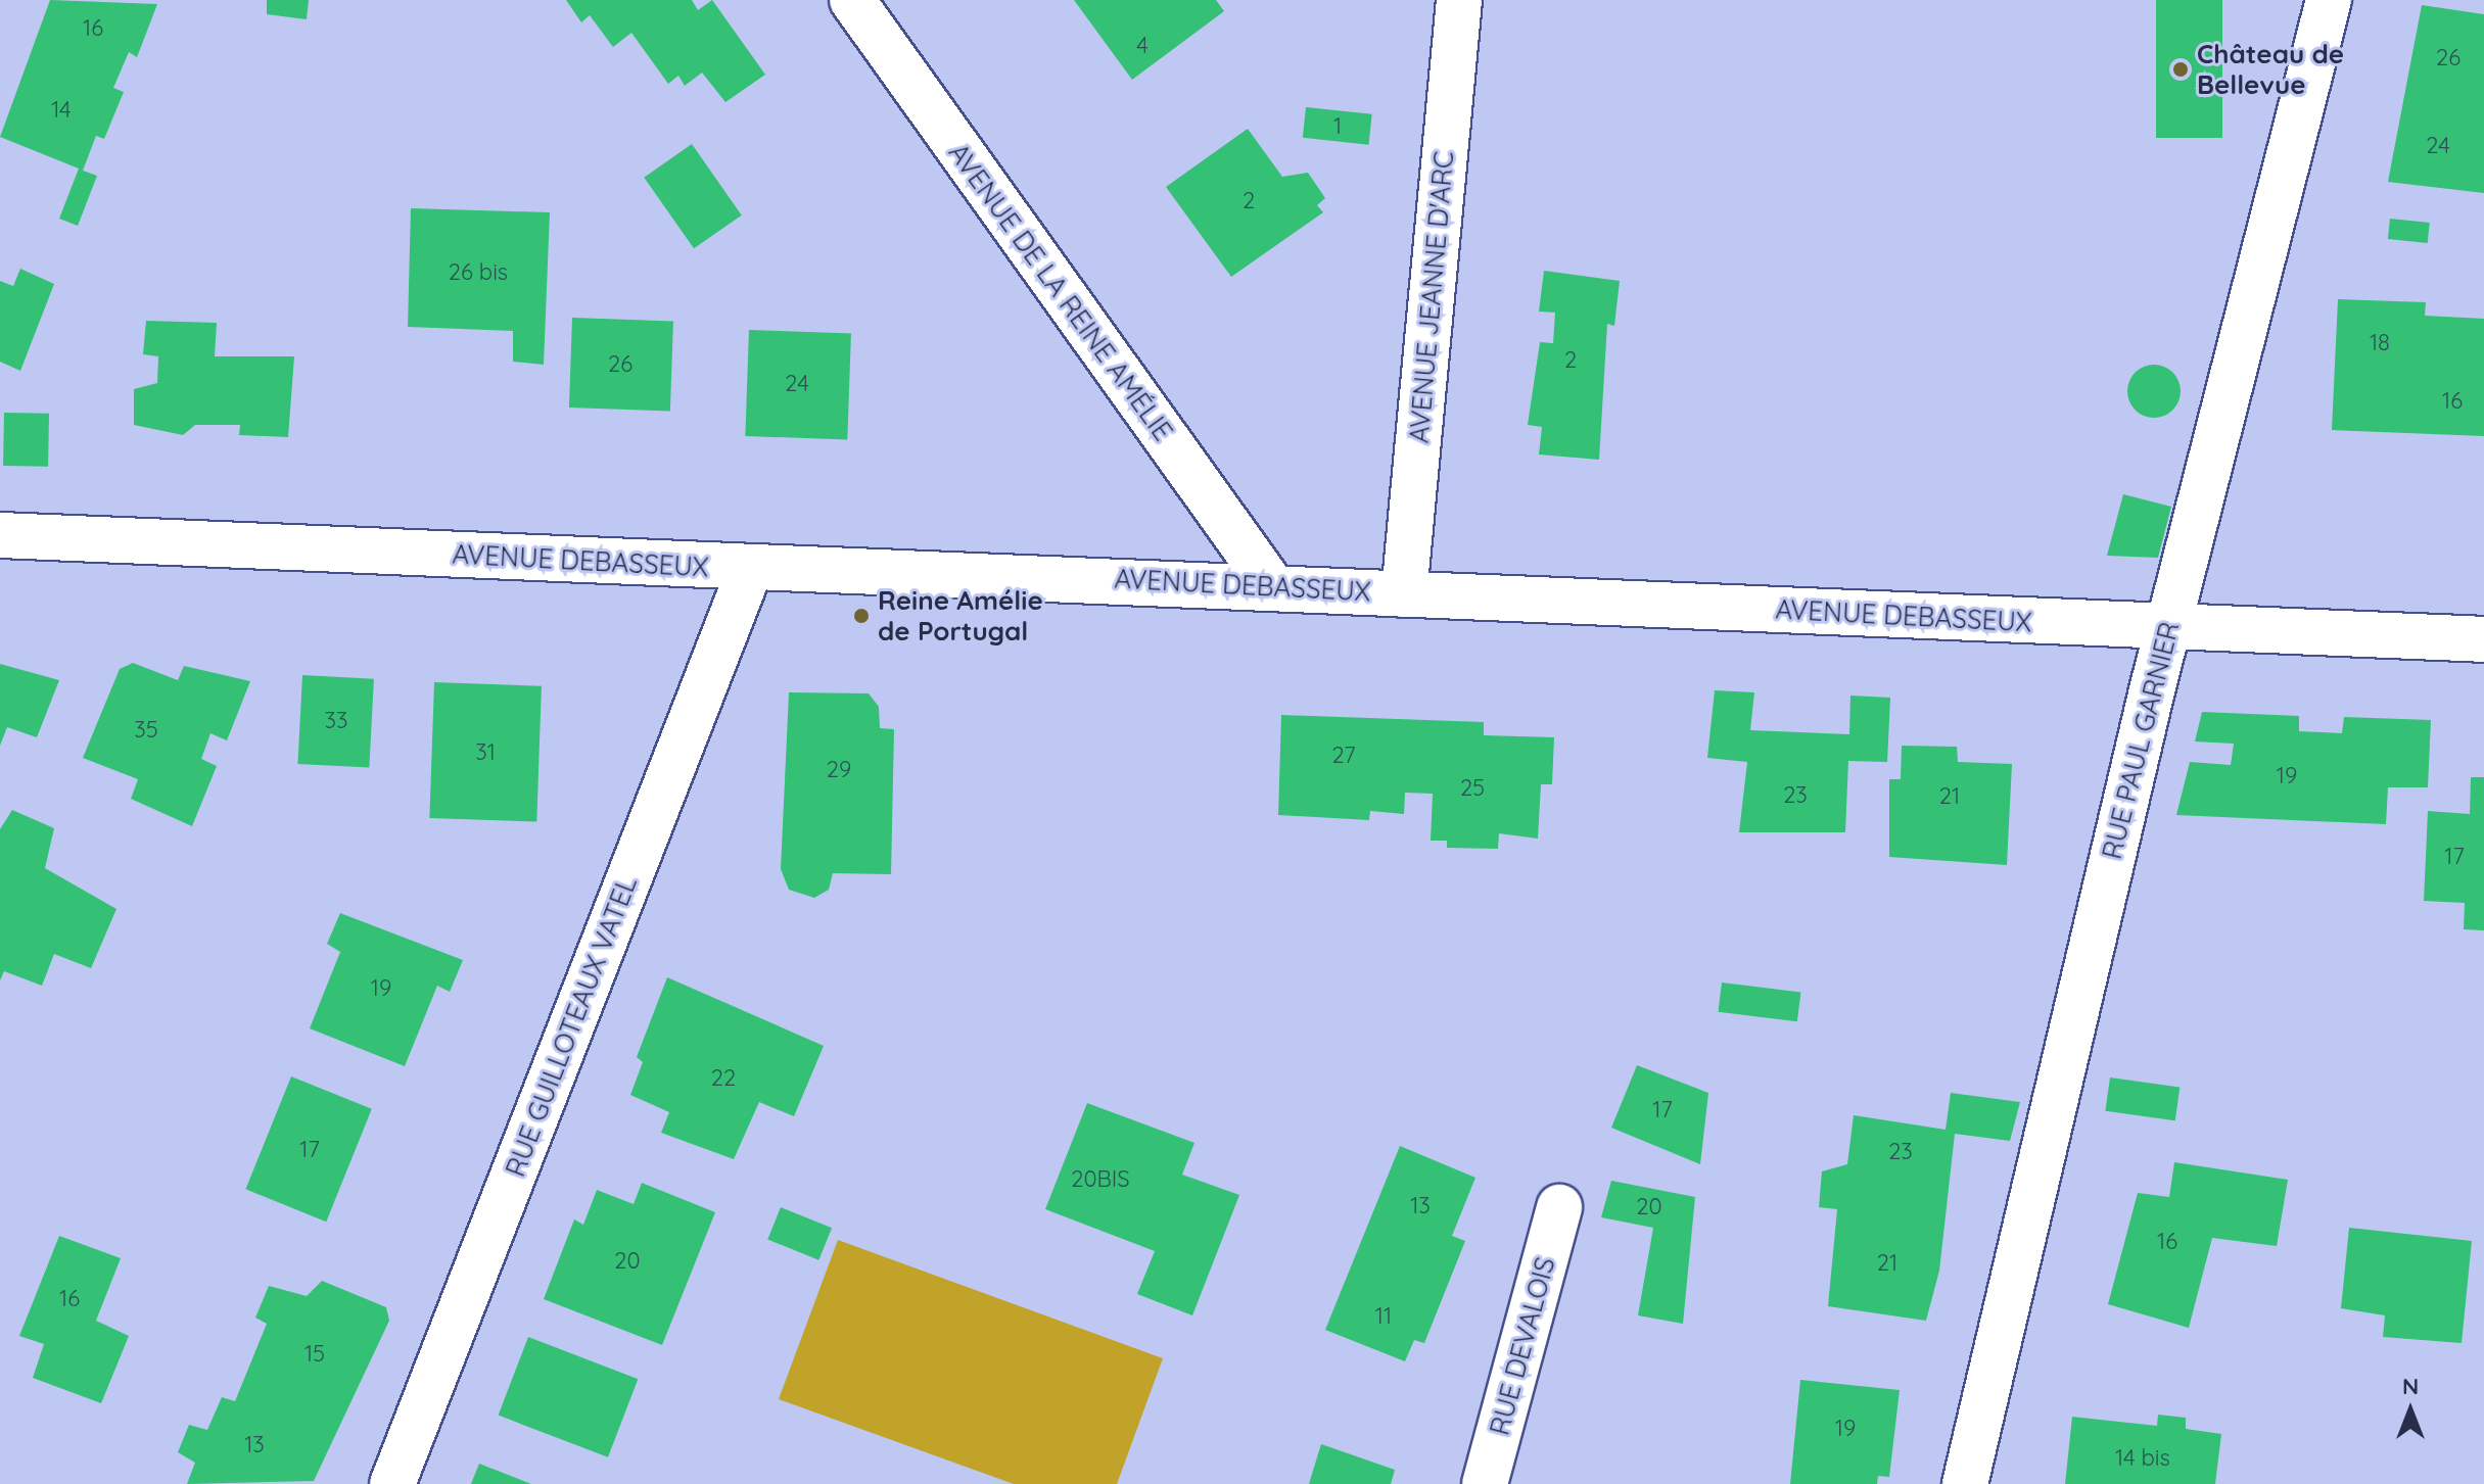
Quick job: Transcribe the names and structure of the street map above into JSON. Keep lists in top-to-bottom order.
{
  "streets": {
    "street": [
      "AVENUE DE LA REINE AMÉLIE",
      "AVENUE JEANNE D'ARC",
      "AVENUE DEBASSEUX",
      "RUE PAUL GARNIER",
      "RUE GUILLOTEAUX VATEL",
      "RUE DEVALOIS"
    ]
  },
  "crossings": [
    ["AVENUE DE LA REINE AMÉLIE", "AVENUE DEBASSEUX"],
    ["AVENUE JEANNE D'ARC", "AVENUE DEBASSEUX"],
    ["AVENUE DEBASSEUX", "RUE PAUL GARNIER"],
    ["AVENUE DEBASSEUX", "RUE GUILLOTEAUX VATEL"]
  ],
  "places": ["Château de Bellevue", "Reine Amélie de Portugal"],
  "house_numbers": [
    "16",
    "4",
    "26",
    "14",
    "1",
    "24",
    "2",
    "26 bis",
    "18",
    "2",
    "26",
    "24",
    "16",
    "33",
    "35",
    "31",
    "27",
    "29",
    "19",
    "25",
    "23",
    "21",
    "17",
    "19",
    "22",
    "17",
    "17",
    "23",
    "20BIS",
    "13",
    "20",
    "16",
    "20",
    "21",
    "16",
    "11",
    "15",
    "19",
    "13",
    "14 bis"
  ],
  "north": "top"
}
